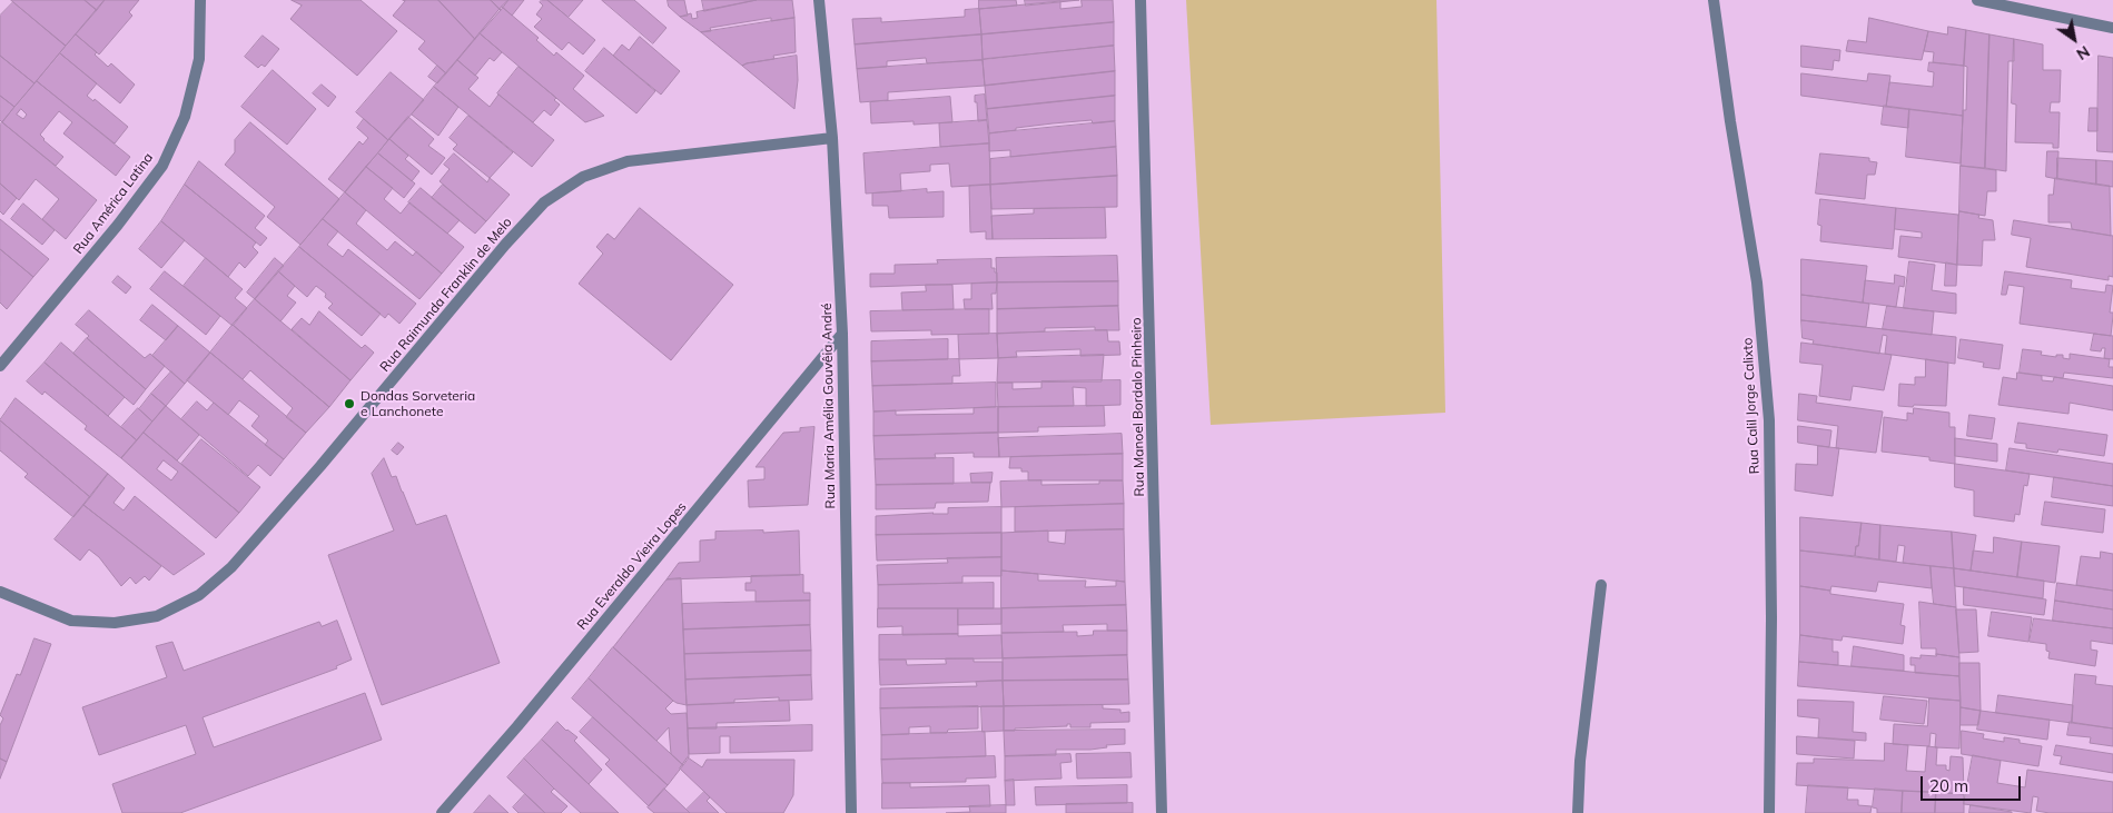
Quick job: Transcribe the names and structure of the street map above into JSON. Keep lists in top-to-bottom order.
{
  "streets": {
    "street": [
      "Rua América Latina",
      "Rua Raimunda Franklin de Melo",
      "Rua Maria Amélia Gouvêia André",
      "Rua Calil Jorge Calixto",
      "Rua Manoel Bordalo Pinheiro",
      "Rua Everaldo Vieira Lopes"
    ]
  },
  "crossings": [
    ["Rua Raimunda Franklin de Melo", "Rua Maria Amélia Gouvêia André"],
    ["Rua Maria Amélia Gouvêia André", "Rua Everaldo Vieira Lopes"]
  ],
  "places": ["Dondas Sorveteria e Lanchonete"],
  "scale_bar": "20 m",
  "north": "bottom right"
}
